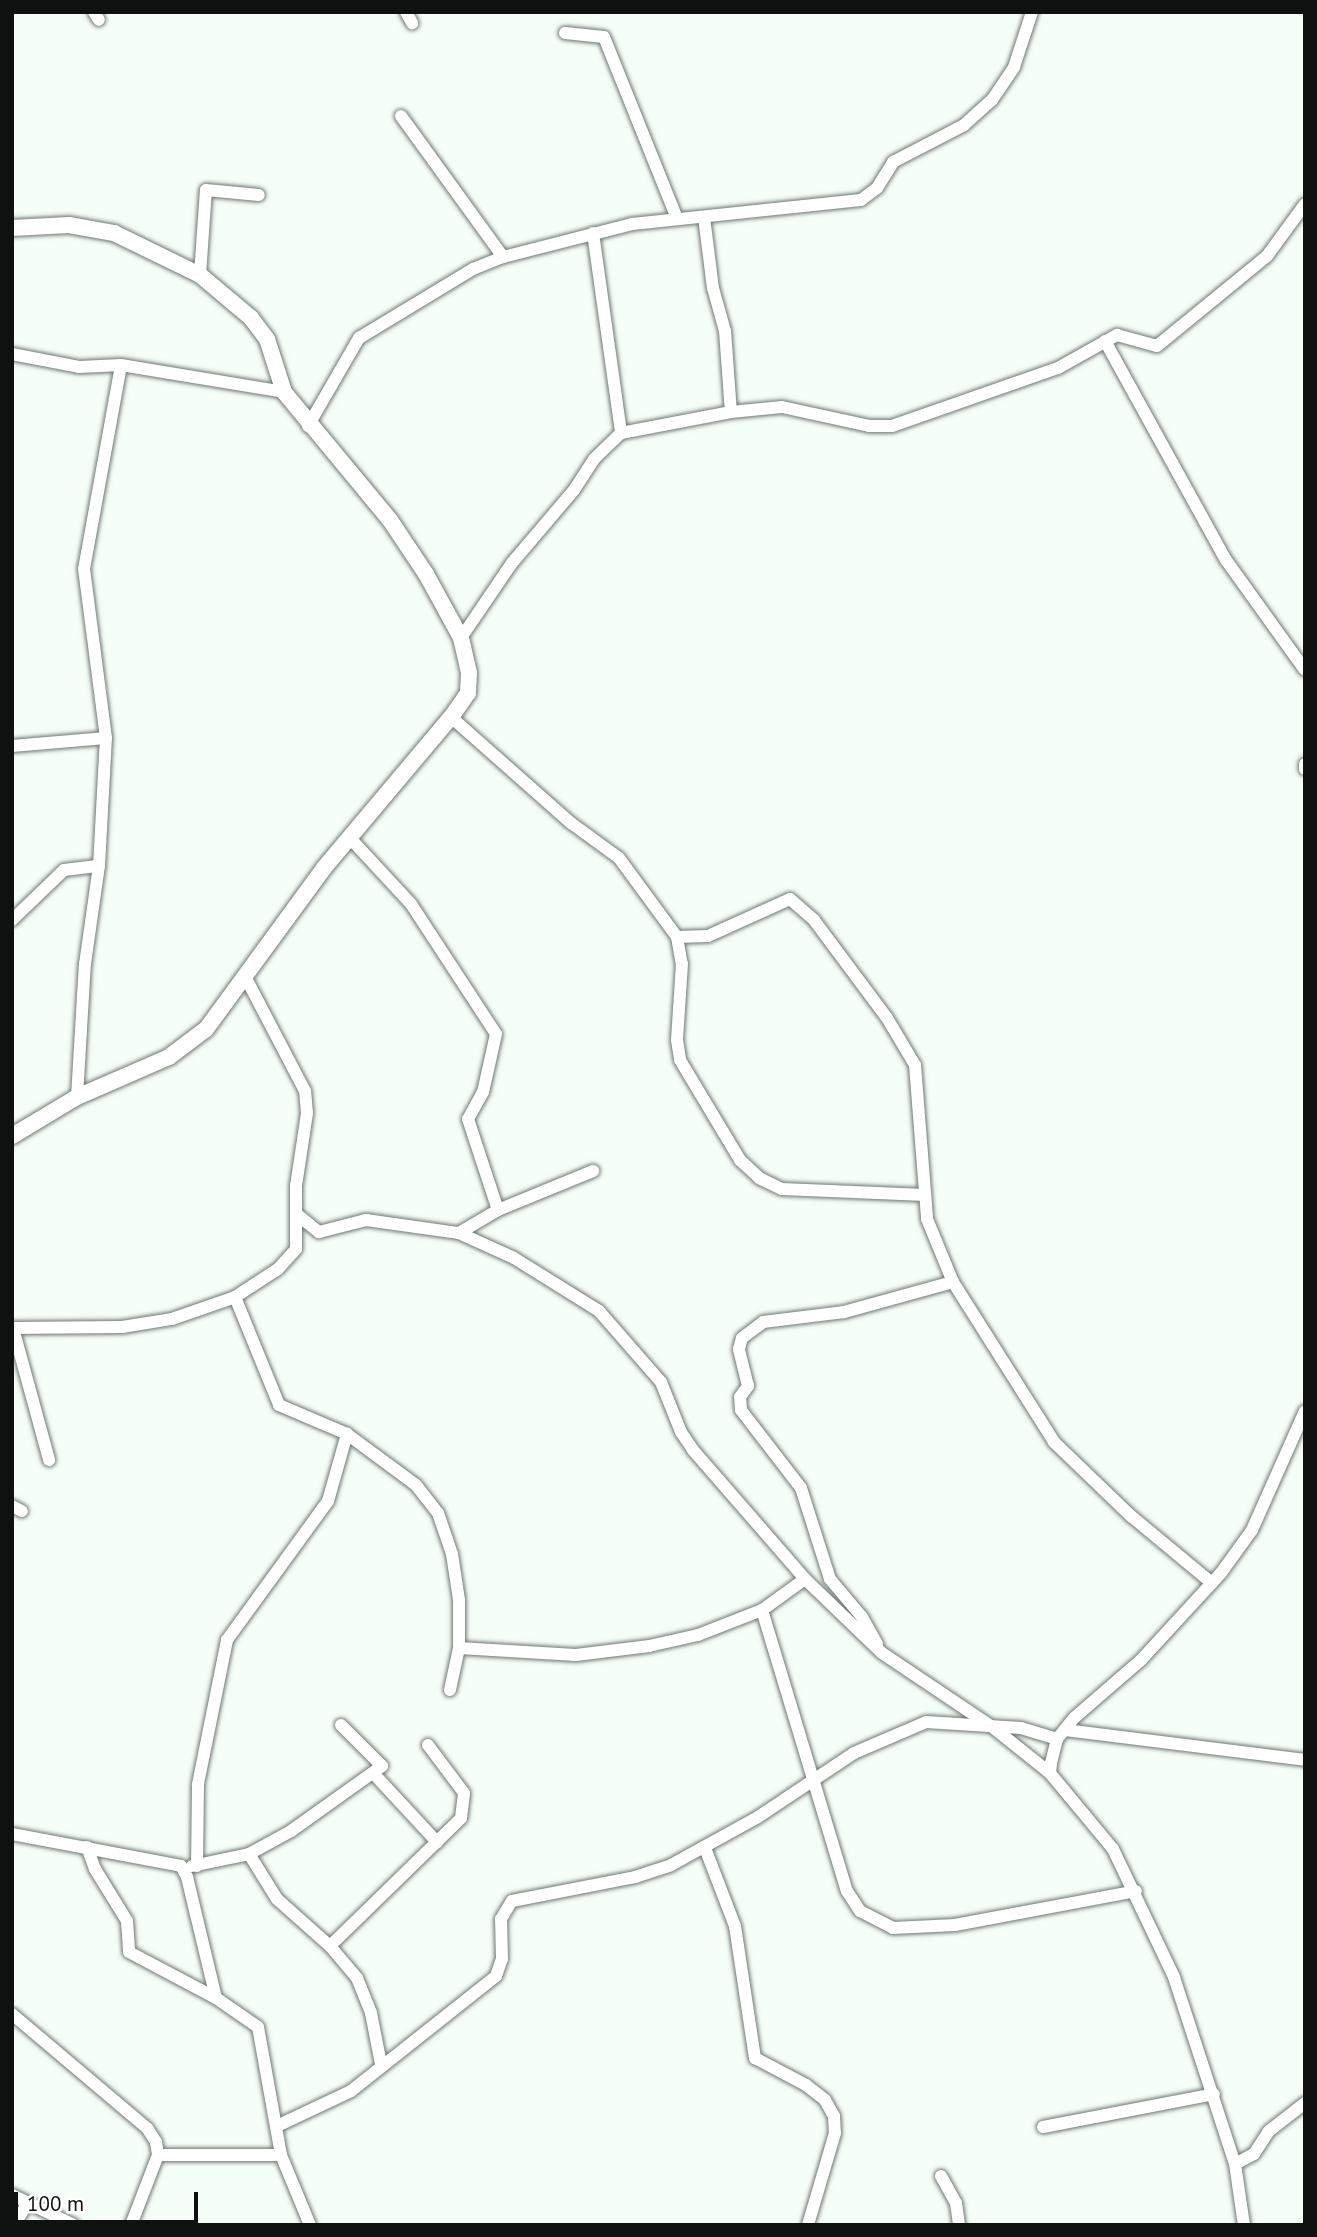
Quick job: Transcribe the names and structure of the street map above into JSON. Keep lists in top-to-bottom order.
{
  "scale_bar": "100 m"
}
